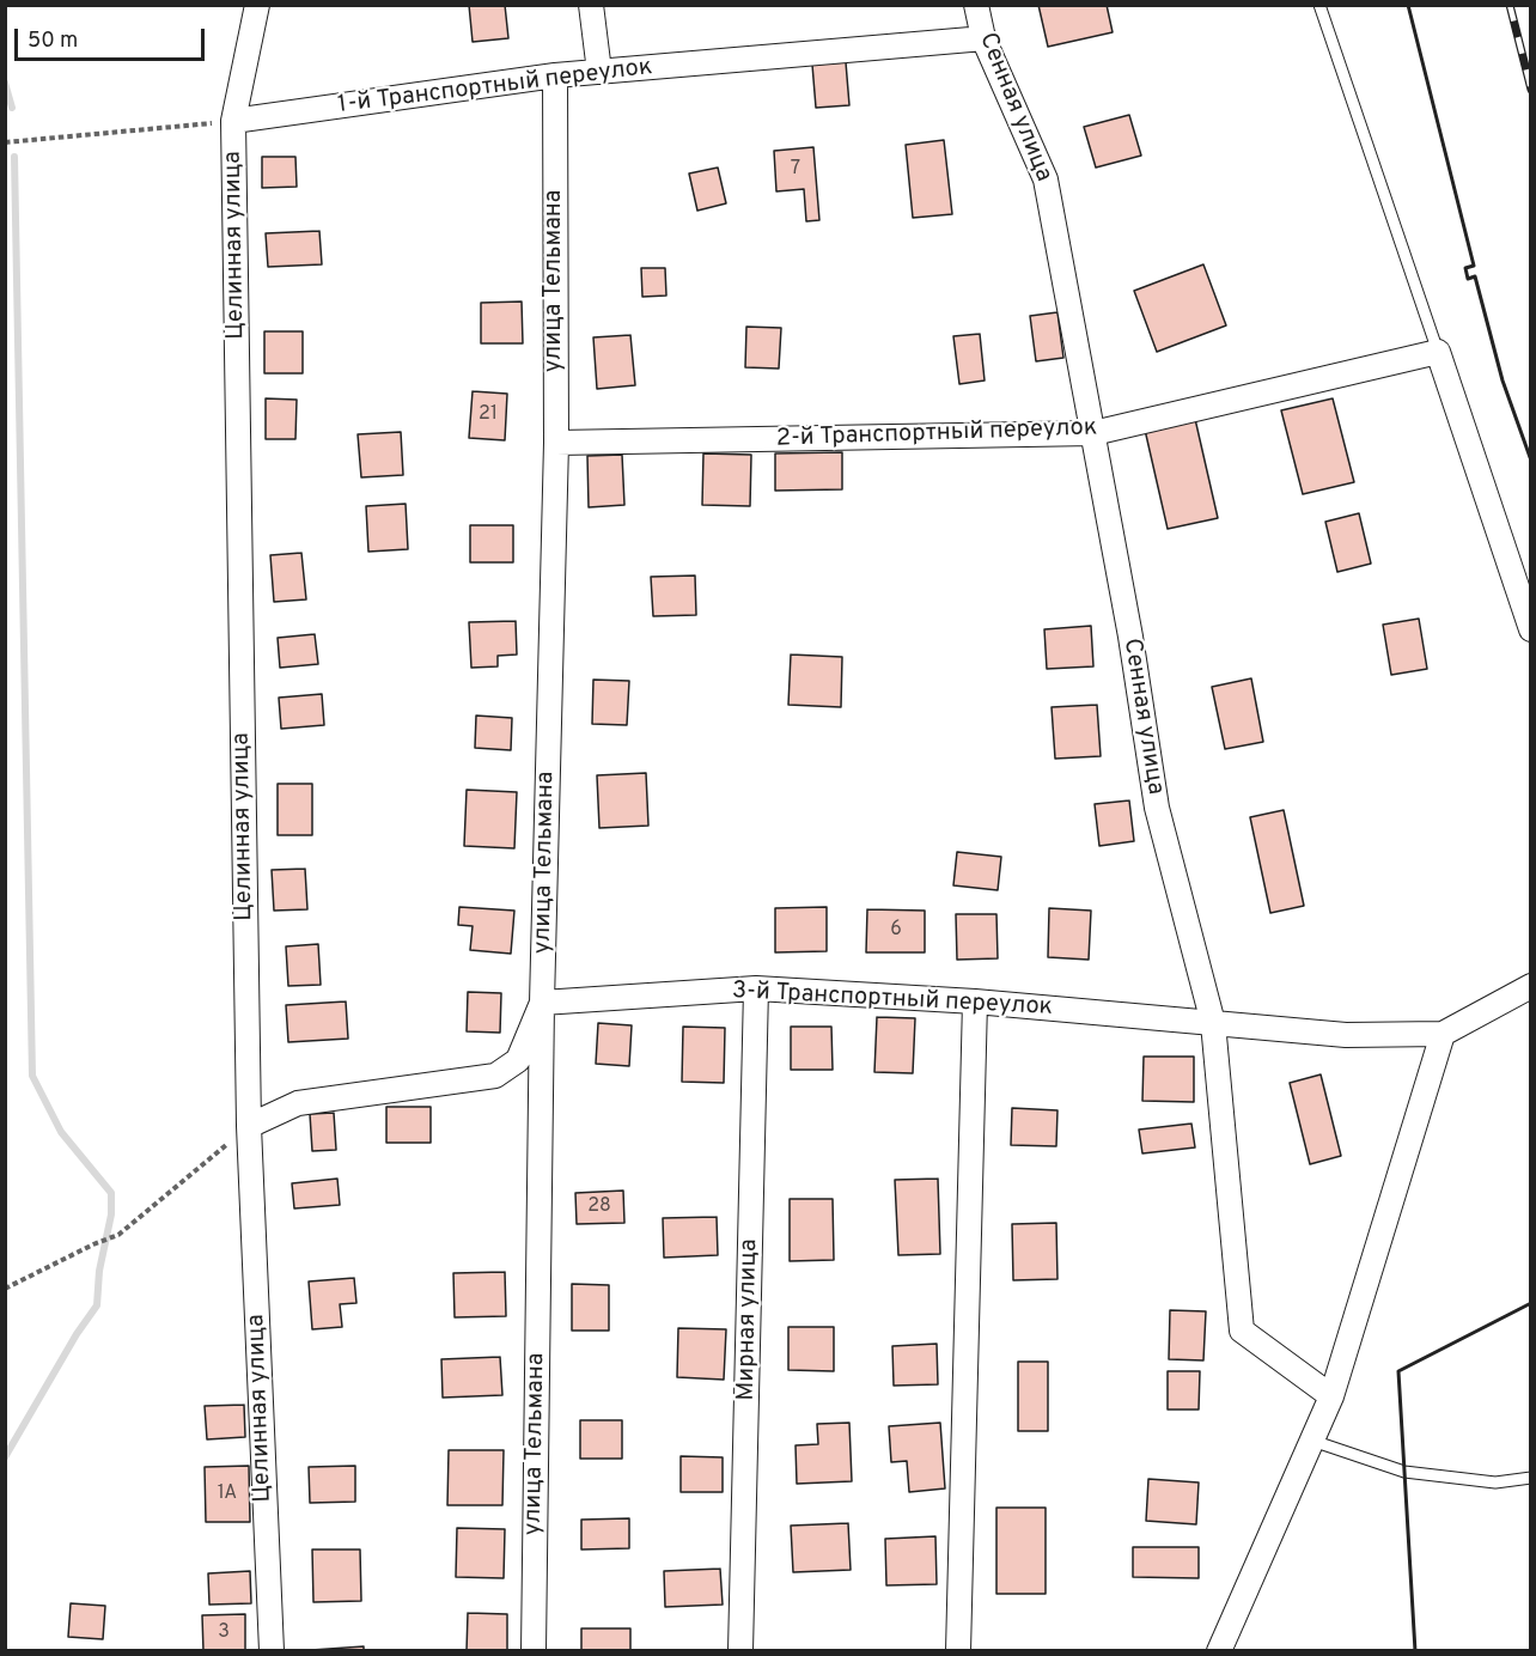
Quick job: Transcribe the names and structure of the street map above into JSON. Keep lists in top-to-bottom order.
{
  "streets": {
    "street": [
      "1-й Транспортный переулок",
      "Сенная улица",
      "Целинная улица",
      "улица Тельмана",
      "2-й Транспортный переулок",
      "3-й Транспортный переулок",
      "Мирная улица"
    ]
  },
  "crossings": [
    ["1-й Транспортный переулок", "Сенная улица"],
    ["1-й Транспортный переулок", "Целинная улица"],
    ["1-й Транспортный переулок", "улица Тельмана"],
    ["Сенная улица", "2-й Транспортный переулок"],
    ["Сенная улица", "3-й Транспортный переулок"],
    ["улица Тельмана", "2-й Транспортный переулок"],
    ["улица Тельмана", "3-й Транспортный переулок"],
    ["3-й Транспортный переулок", "Мирная улица"]
  ],
  "house_numbers": [
    "7",
    "21",
    "6",
    "28",
    "1А",
    "3"
  ],
  "scale_bar": "50 m"
}
